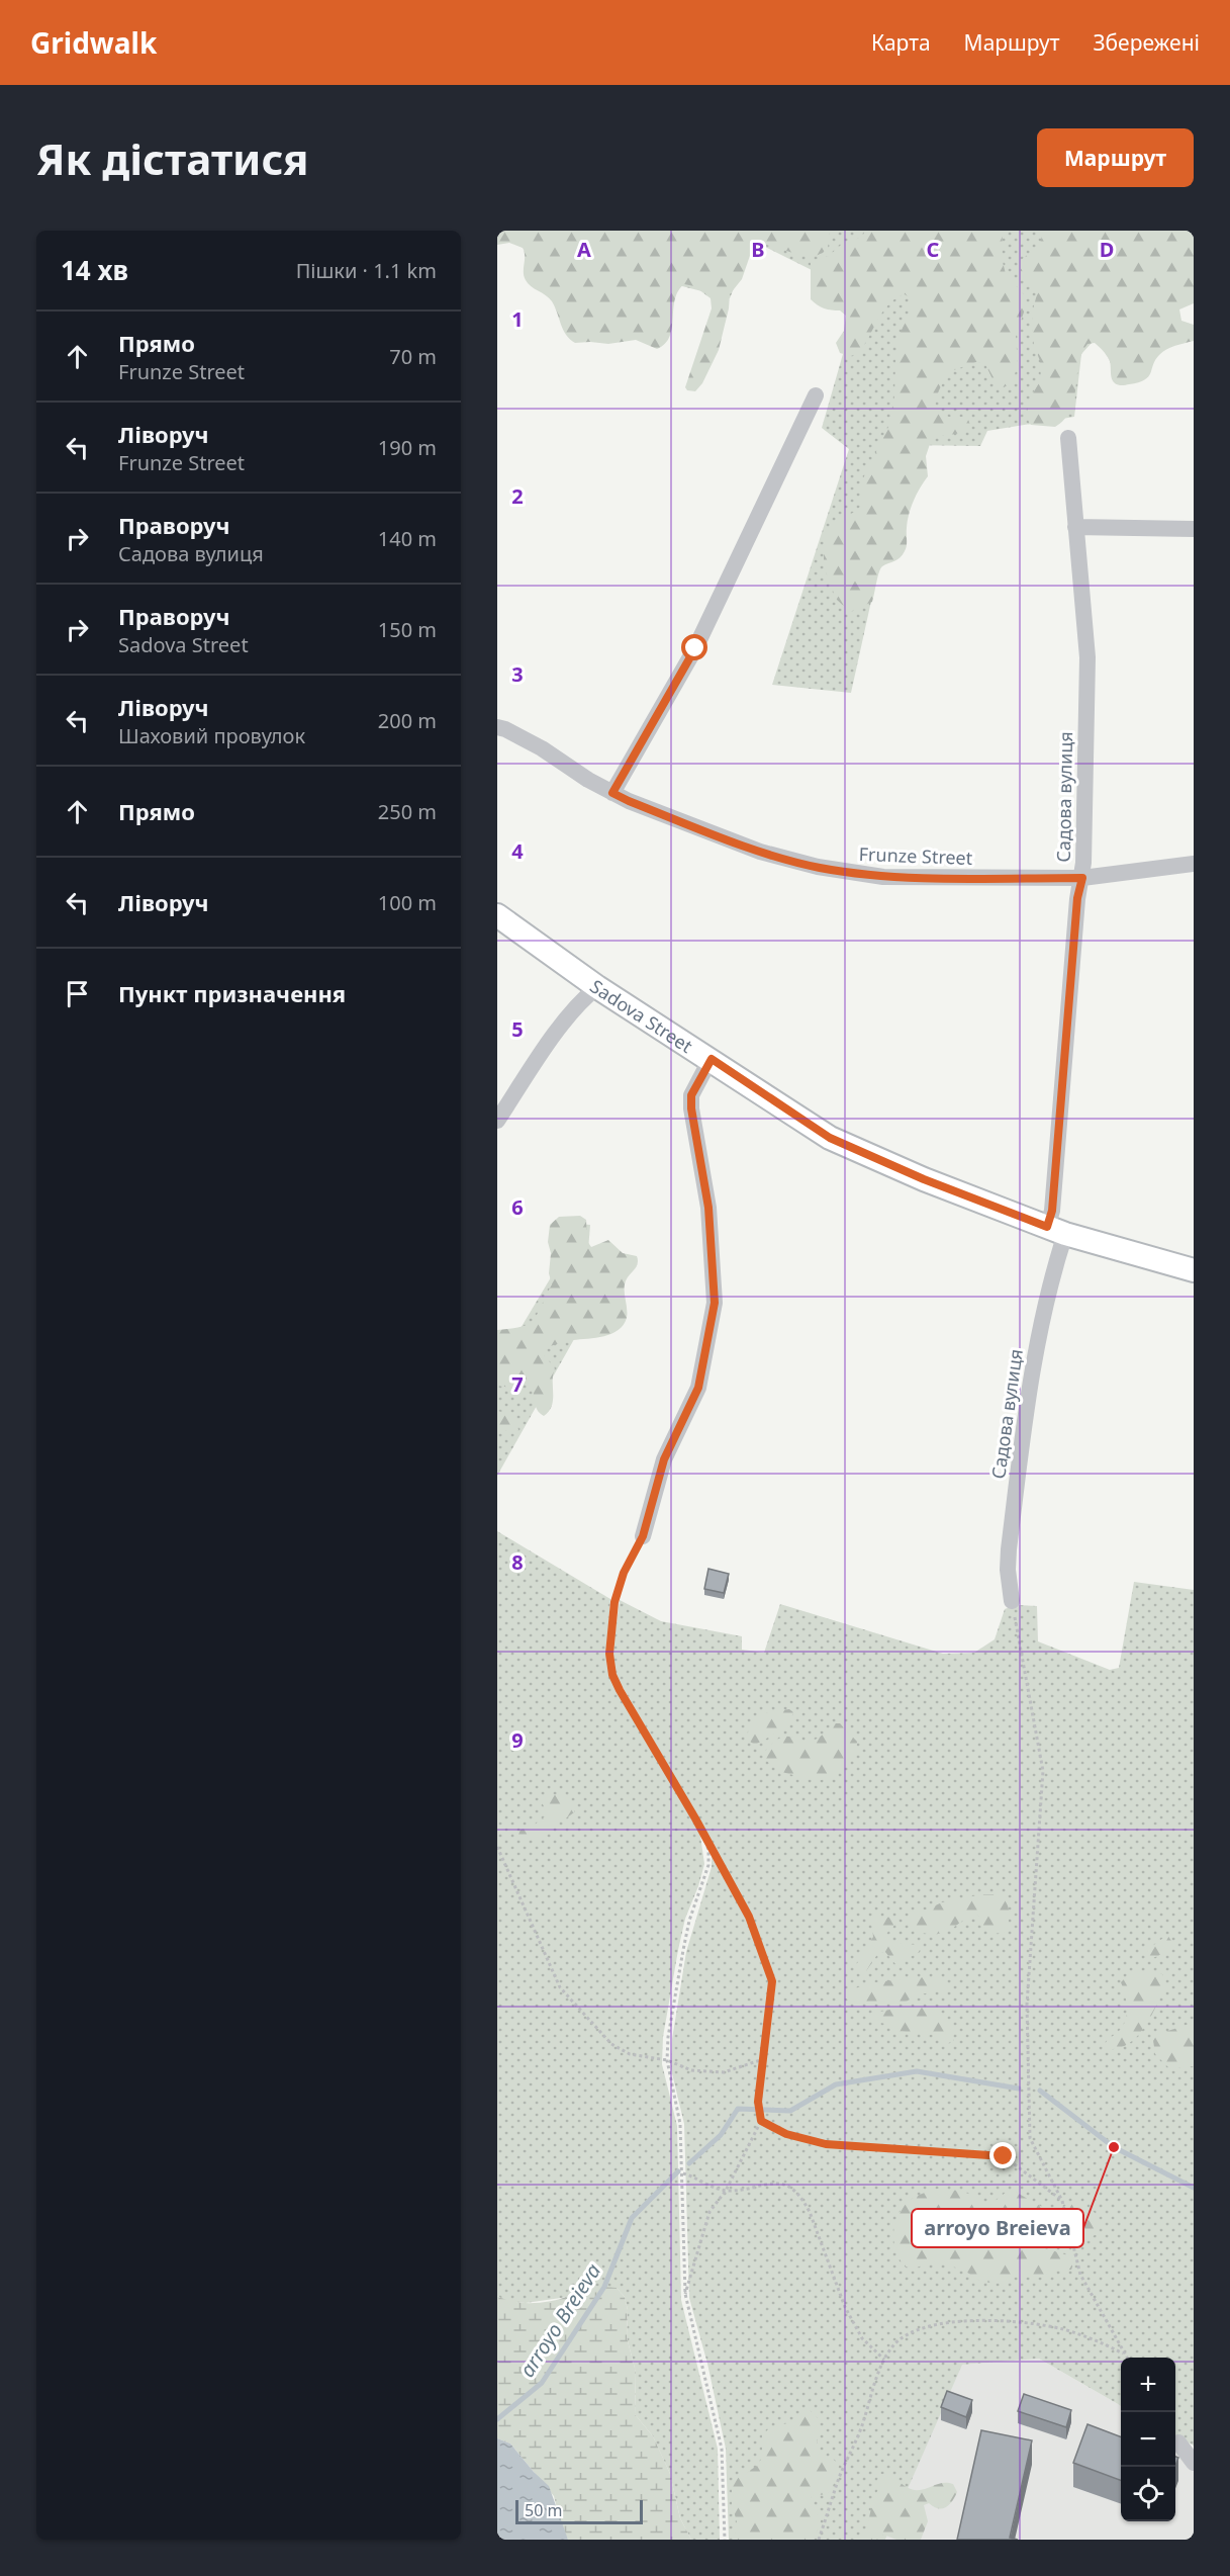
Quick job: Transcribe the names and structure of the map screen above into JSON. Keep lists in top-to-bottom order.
{
  "streets": {
    "street": ["Садова вулиця", "Frunze Street", "Sadova Street"]
  },
  "crossings": [
    ["Садова вулиця", "Frunze Street"],
    ["Садова вулиця", "Sadova Street"]
  ],
  "water": ["arroyo Breieva"],
  "places": ["arroyo Breieva"],
  "scale_bar": "50 m",
  "page": {
    "header": "Gridwalk",
    "nav": ["Карта", "Маршрут", "Збережені"],
    "buttons": "Маршрут",
    "title": "Як дістатися",
    "heading": ["14 хв", "Пішки · 1.1 km"],
    "list": [
      ["Прямо", "Frunze Street", "70 m"],
      ["Ліворуч", "Frunze Street", "190 m"],
      ["Праворуч", "Садова вулиця", "140 m"],
      ["Праворуч", "Sadova Street", "150 m"],
      ["Ліворуч", "Шаховий провулок", "200 m"],
      ["Прямо", "250 m"],
      ["Ліворуч", "100 m"],
      "Пункт призначення"
    ],
    "map_buttons": ["+", "−"],
    "scale": "50 m"
  },
  "grid": {
    "columns": [
      "A",
      "B",
      "C",
      "D"
    ],
    "rows": [
      "1",
      "2",
      "3",
      "4",
      "5",
      "6",
      "7",
      "8",
      "9"
    ]
  }
}
